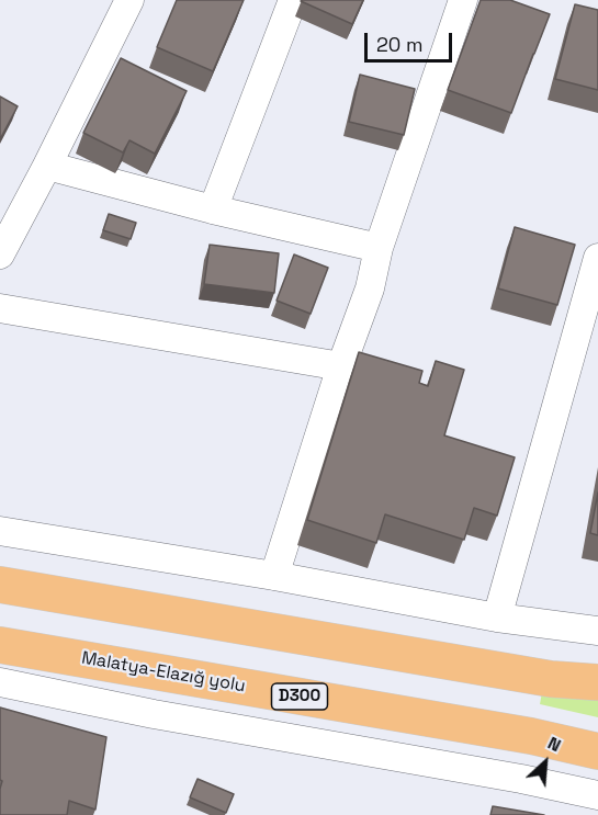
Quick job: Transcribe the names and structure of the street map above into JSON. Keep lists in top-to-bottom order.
{
  "streets": {
    "highway": ["Malatya-Elazığ yolu", "D300"]
  },
  "scale_bar": "20 m",
  "north": "top right"
}
